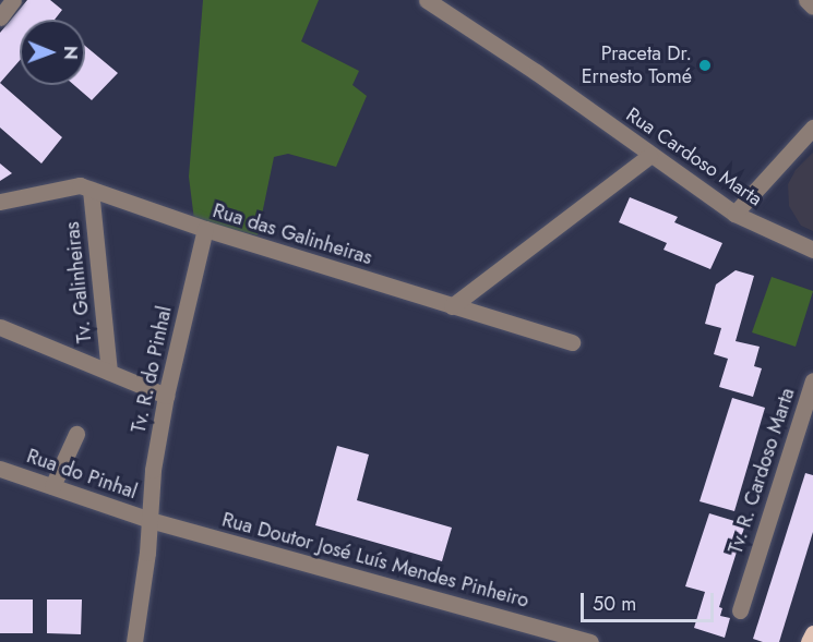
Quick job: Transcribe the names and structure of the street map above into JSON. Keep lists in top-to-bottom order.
{
  "streets": {
    "street": [
      "Rua Cardoso Marta",
      "Rua das Galinheiras",
      "Tv. Galinheiras",
      "Tv. R. do Pinhal",
      "Tv. R. Cardoso Marta",
      "Rua do Pinhal",
      "Rua Doutor José Luís Mendes Pinheiro"
    ]
  },
  "crossings": [
    ["Rua das Galinheiras", "Tv. Galinheiras"],
    ["Rua das Galinheiras", "Tv. R. do Pinhal"],
    ["Tv. R. do Pinhal", "Rua do Pinhal"],
    ["Tv. R. do Pinhal", "Rua Doutor José Luís Mendes Pinheiro"],
    ["Rua do Pinhal", "Rua Doutor José Luís Mendes Pinheiro"]
  ],
  "places": ["Praceta Dr. Ernesto Tomé"],
  "scale_bar": "50 m",
  "north": "right"
}
